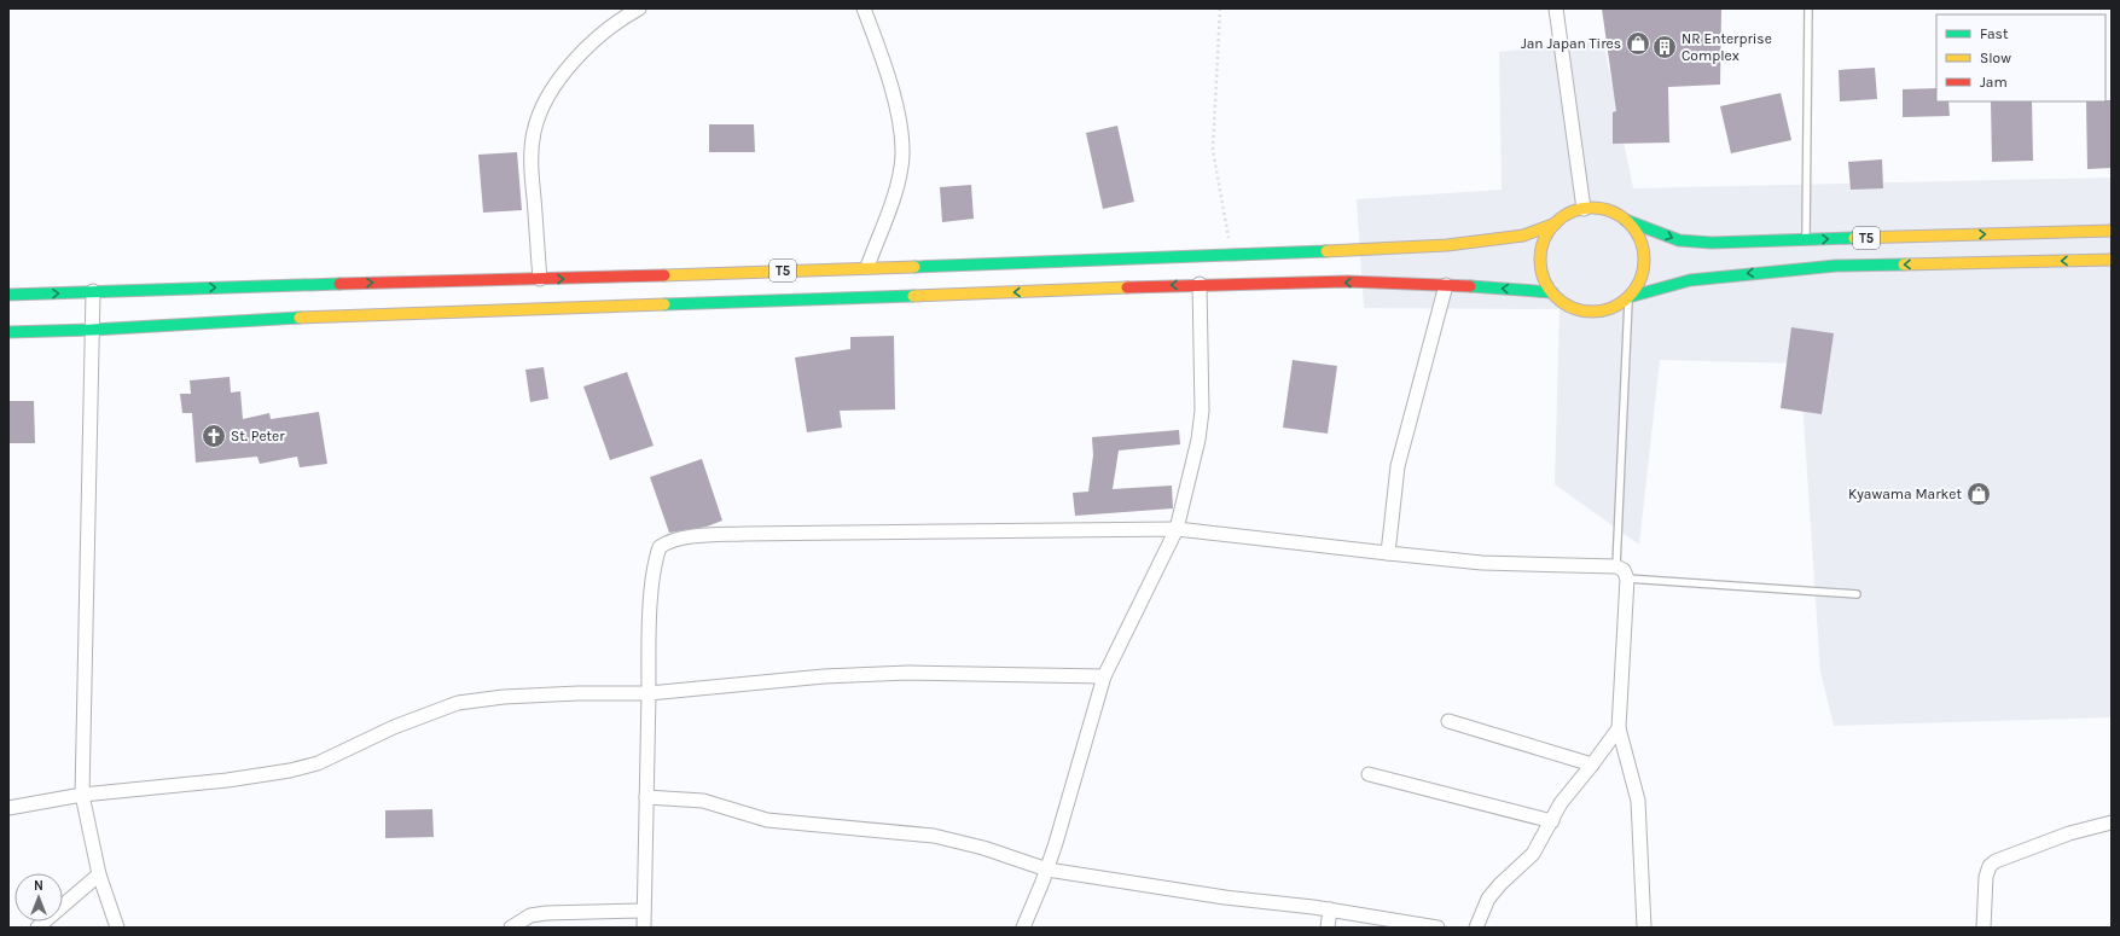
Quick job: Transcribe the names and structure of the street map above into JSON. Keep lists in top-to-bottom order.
{
  "streets": {
    "highway": ["T5"]
  },
  "places": {
    "shop": ["Jan Japan Tires", "Kyawama Market"],
    "building": ["NR Enterprise Complex"],
    "church": ["St. Peter"]
  },
  "legend": ["Fast", "Slow", "Jam"],
  "north": "top"
}
